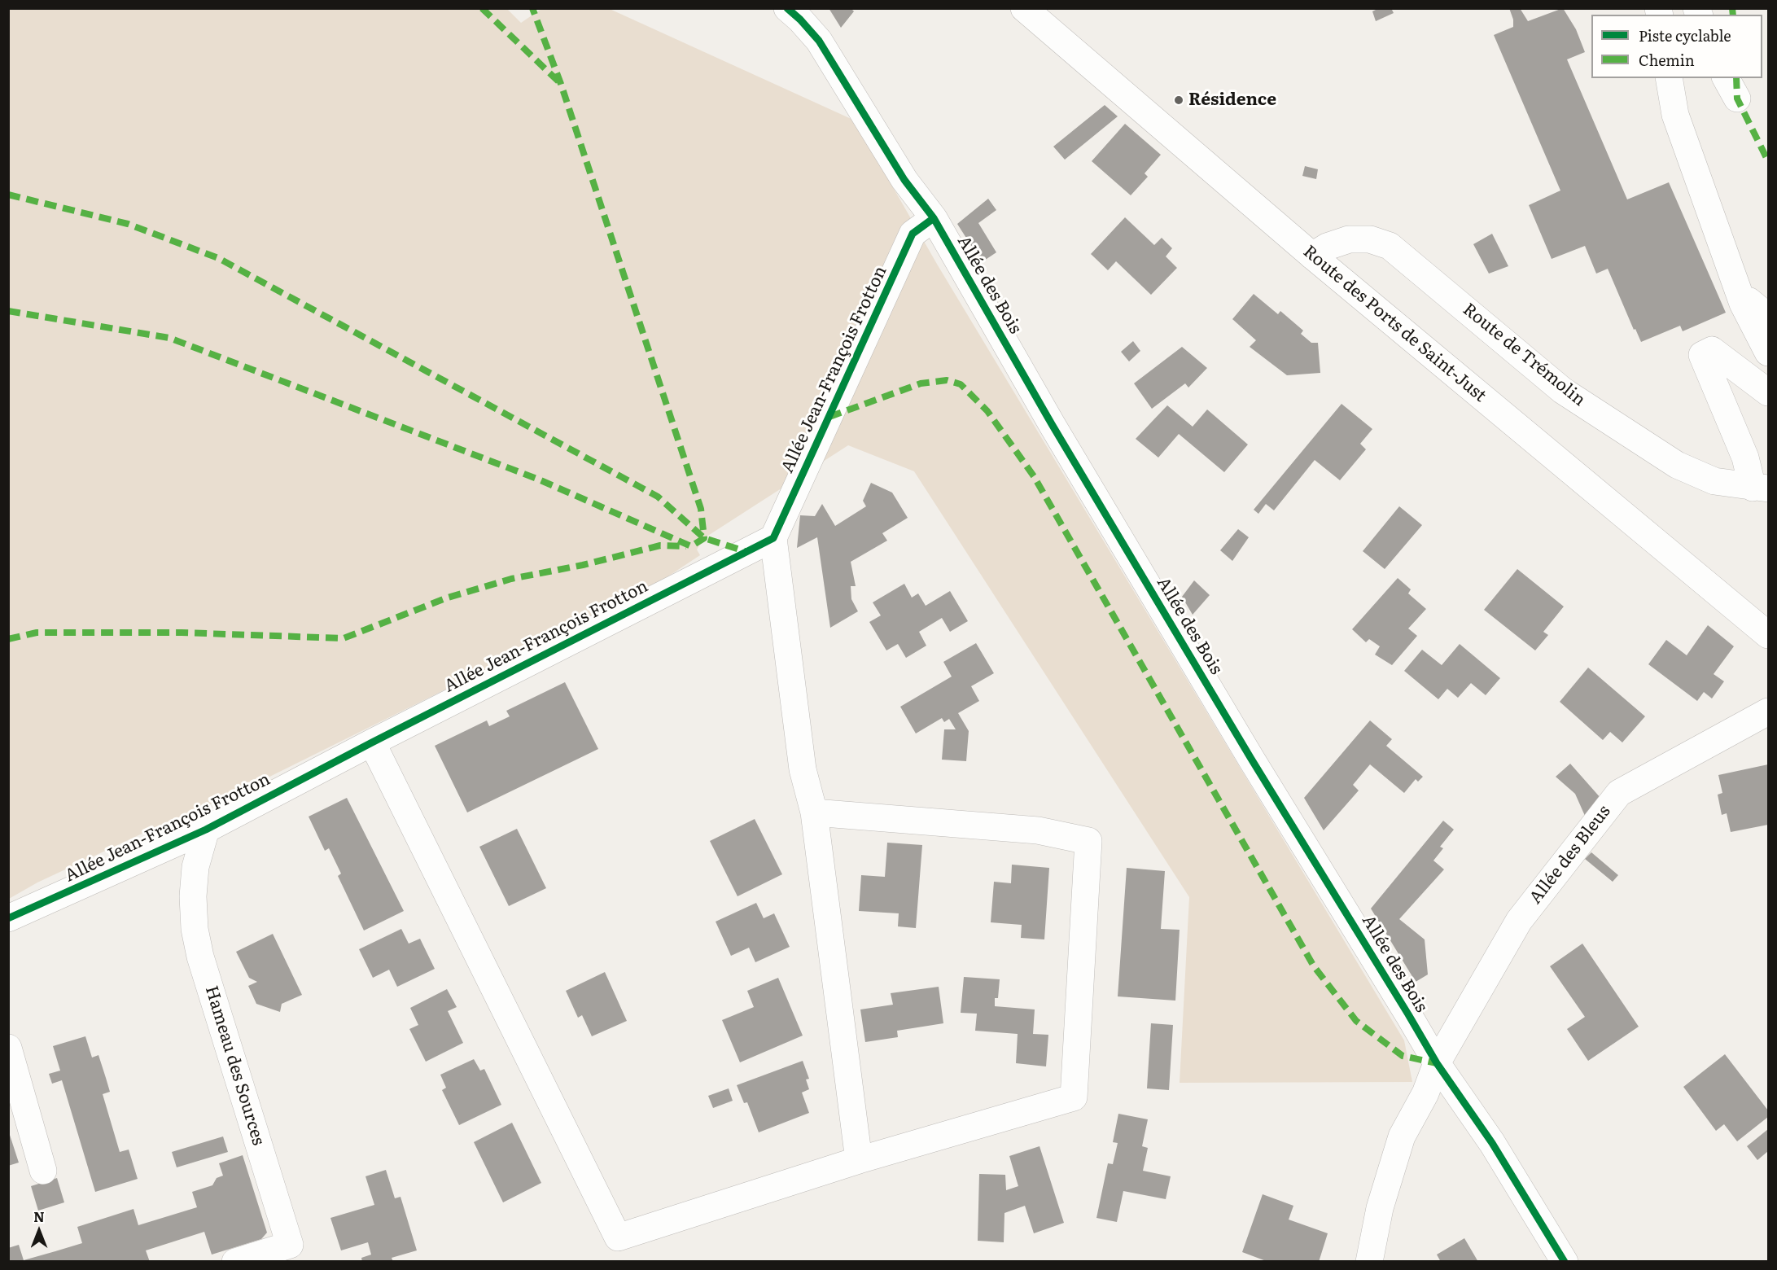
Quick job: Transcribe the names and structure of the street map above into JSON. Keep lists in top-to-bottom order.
{
  "streets": {
    "street": [
      "Allée des Bois",
      "Route des Ports de Saint-Just",
      "Route de Trémolin",
      "Allée Jean-François Frotton",
      "Allée des Bleus",
      "Hameau des Sources"
    ]
  },
  "crossings": [
    ["Allée des Bois", "Allée Jean-François Frotton"],
    ["Allée des Bois", "Allée des Bleus"],
    ["Route des Ports de Saint-Just", "Route de Trémolin"],
    ["Allée Jean-François Frotton", "Hameau des Sources"]
  ],
  "places": ["Résidence"],
  "legend": ["Piste cyclable", "Chemin"],
  "north": "top"
}
